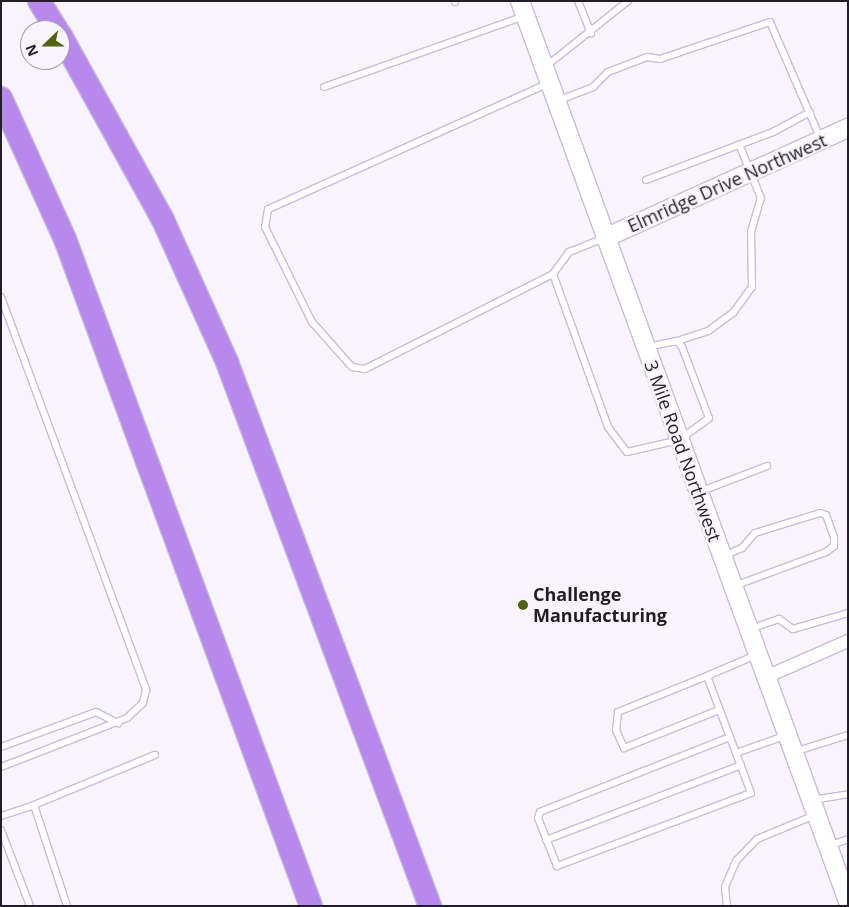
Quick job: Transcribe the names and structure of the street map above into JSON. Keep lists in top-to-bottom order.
{
  "streets": {
    "main road": ["Elmridge Drive Northwest", "3 Mile Road Northwest"]
  },
  "crossings": [
    ["Elmridge Drive Northwest", "3 Mile Road Northwest"]
  ],
  "places": ["Challenge Manufacturing"],
  "north": "left"
}
